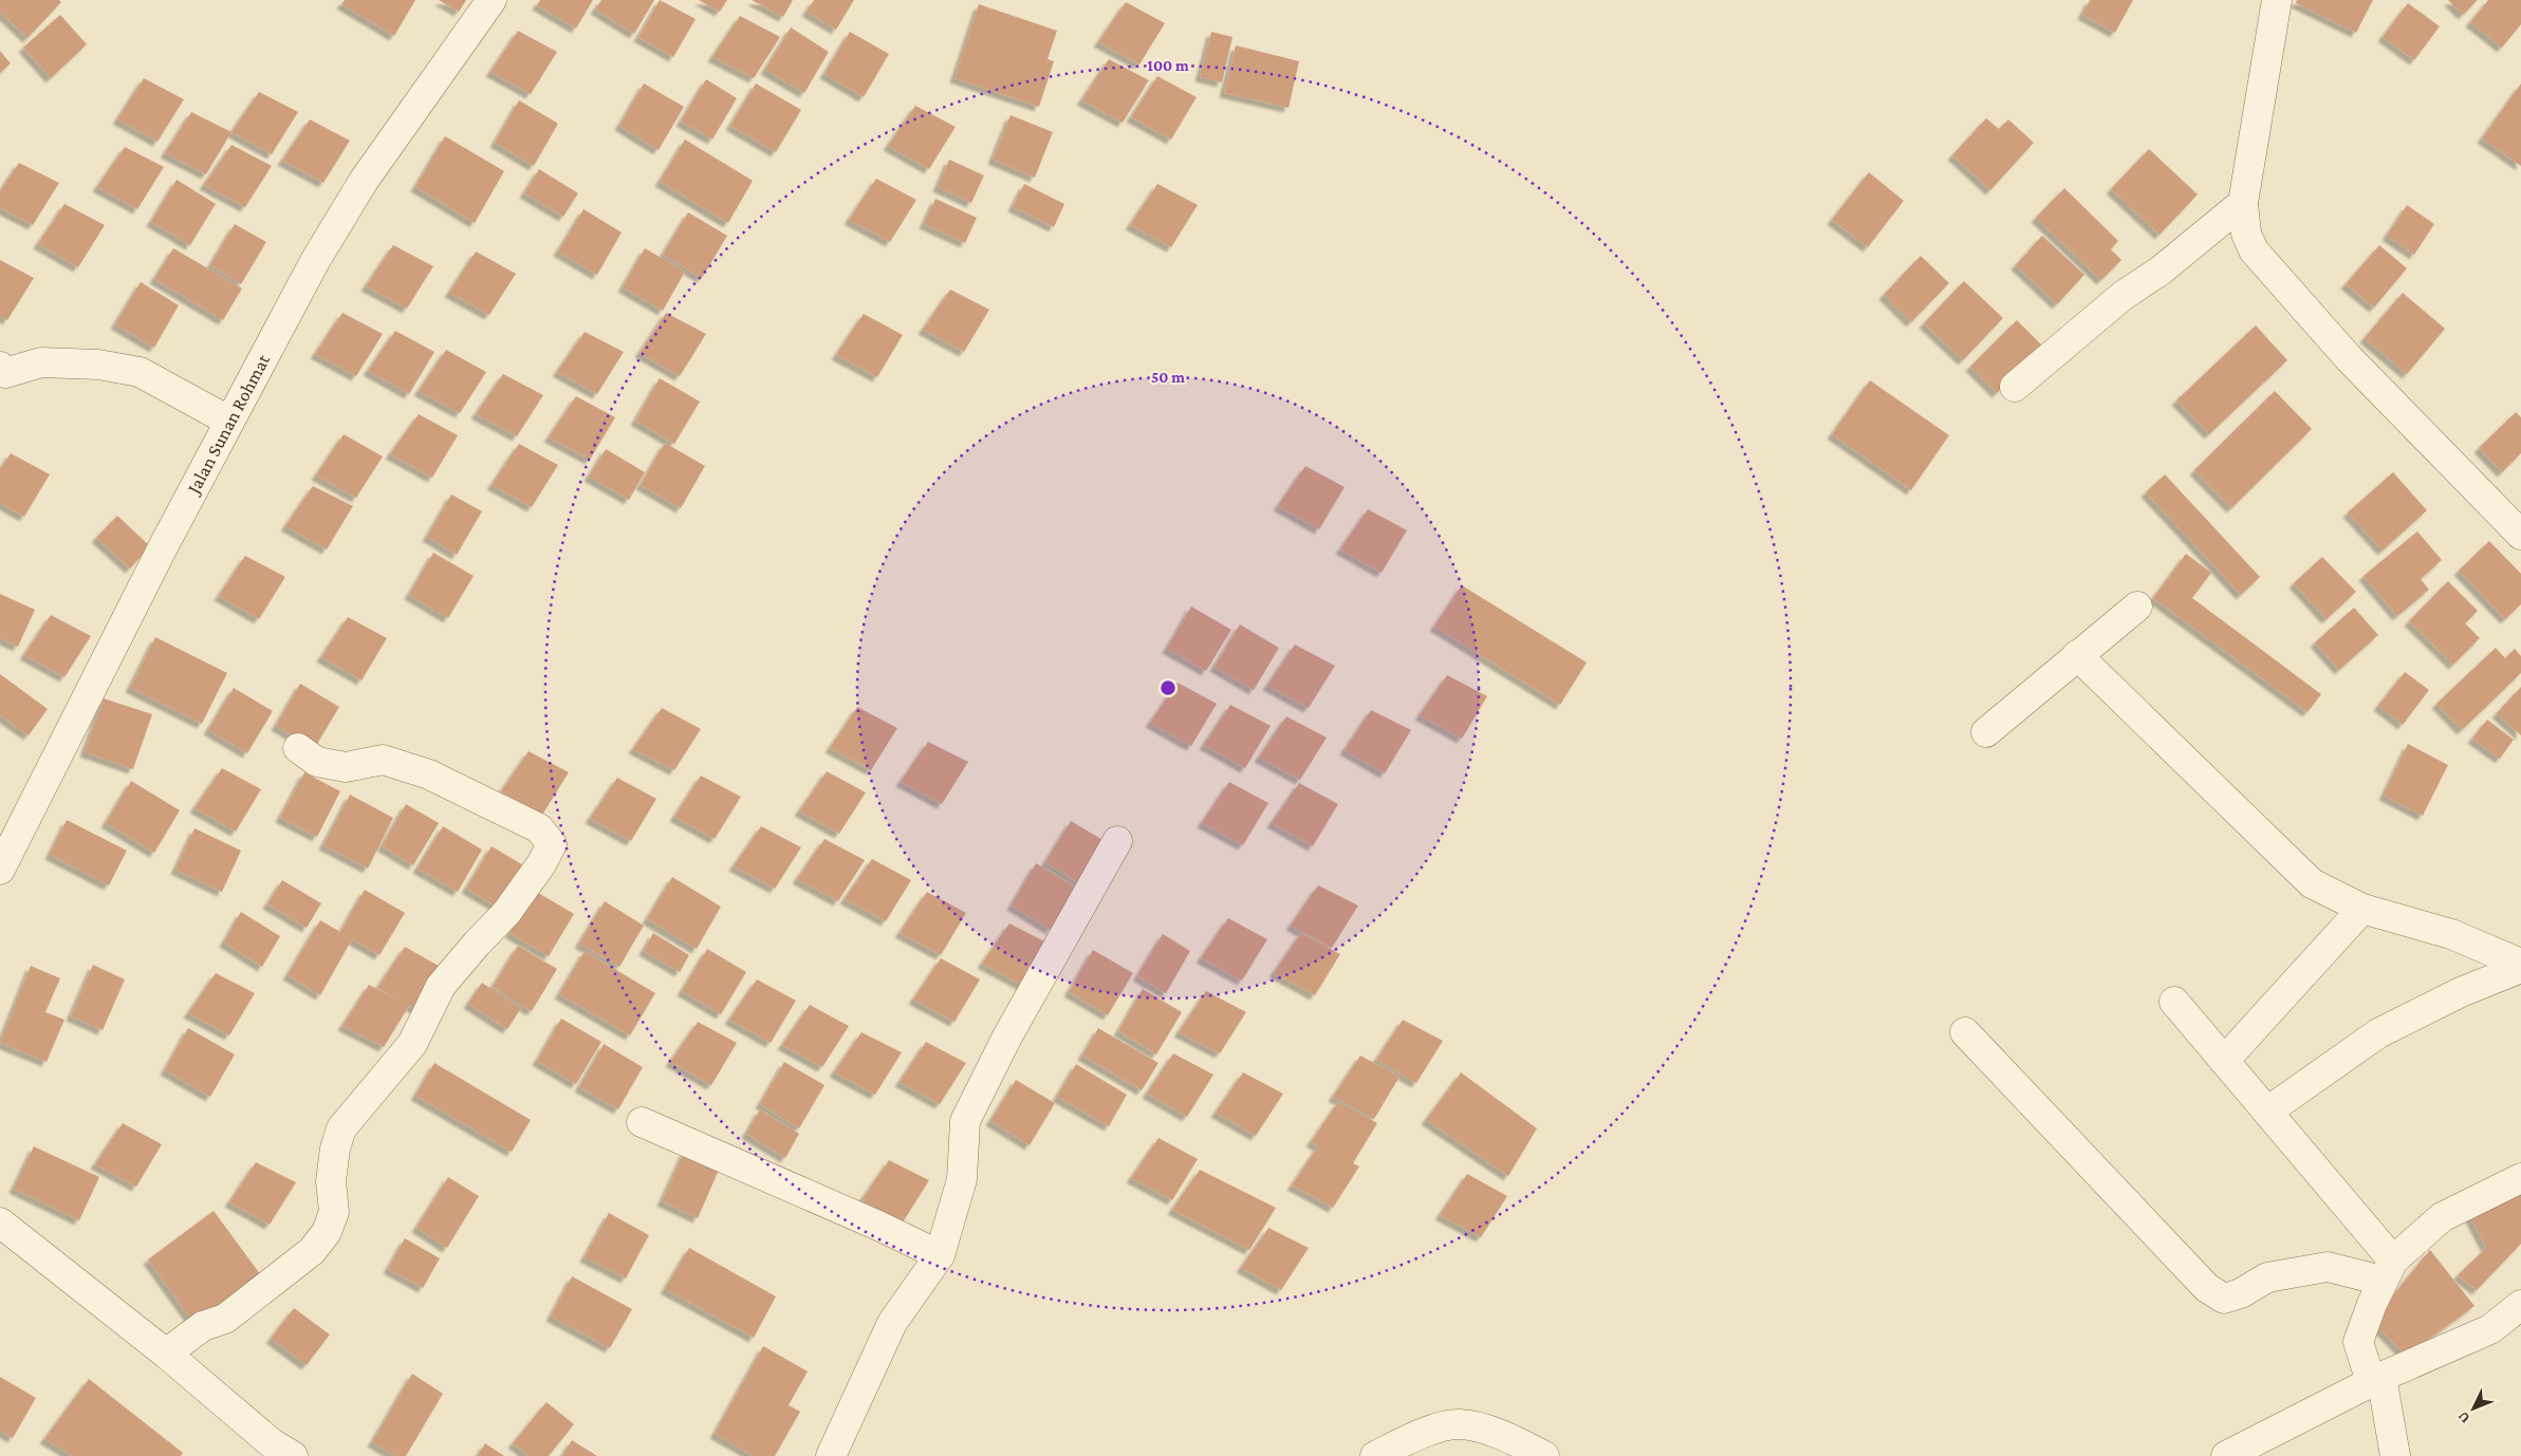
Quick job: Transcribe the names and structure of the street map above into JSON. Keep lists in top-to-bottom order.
{
  "streets": {
    "street": ["Jalan Sunan Rohmat"]
  },
  "north": "bottom left",
  "rings": ["100 m", "50 m"]
}
